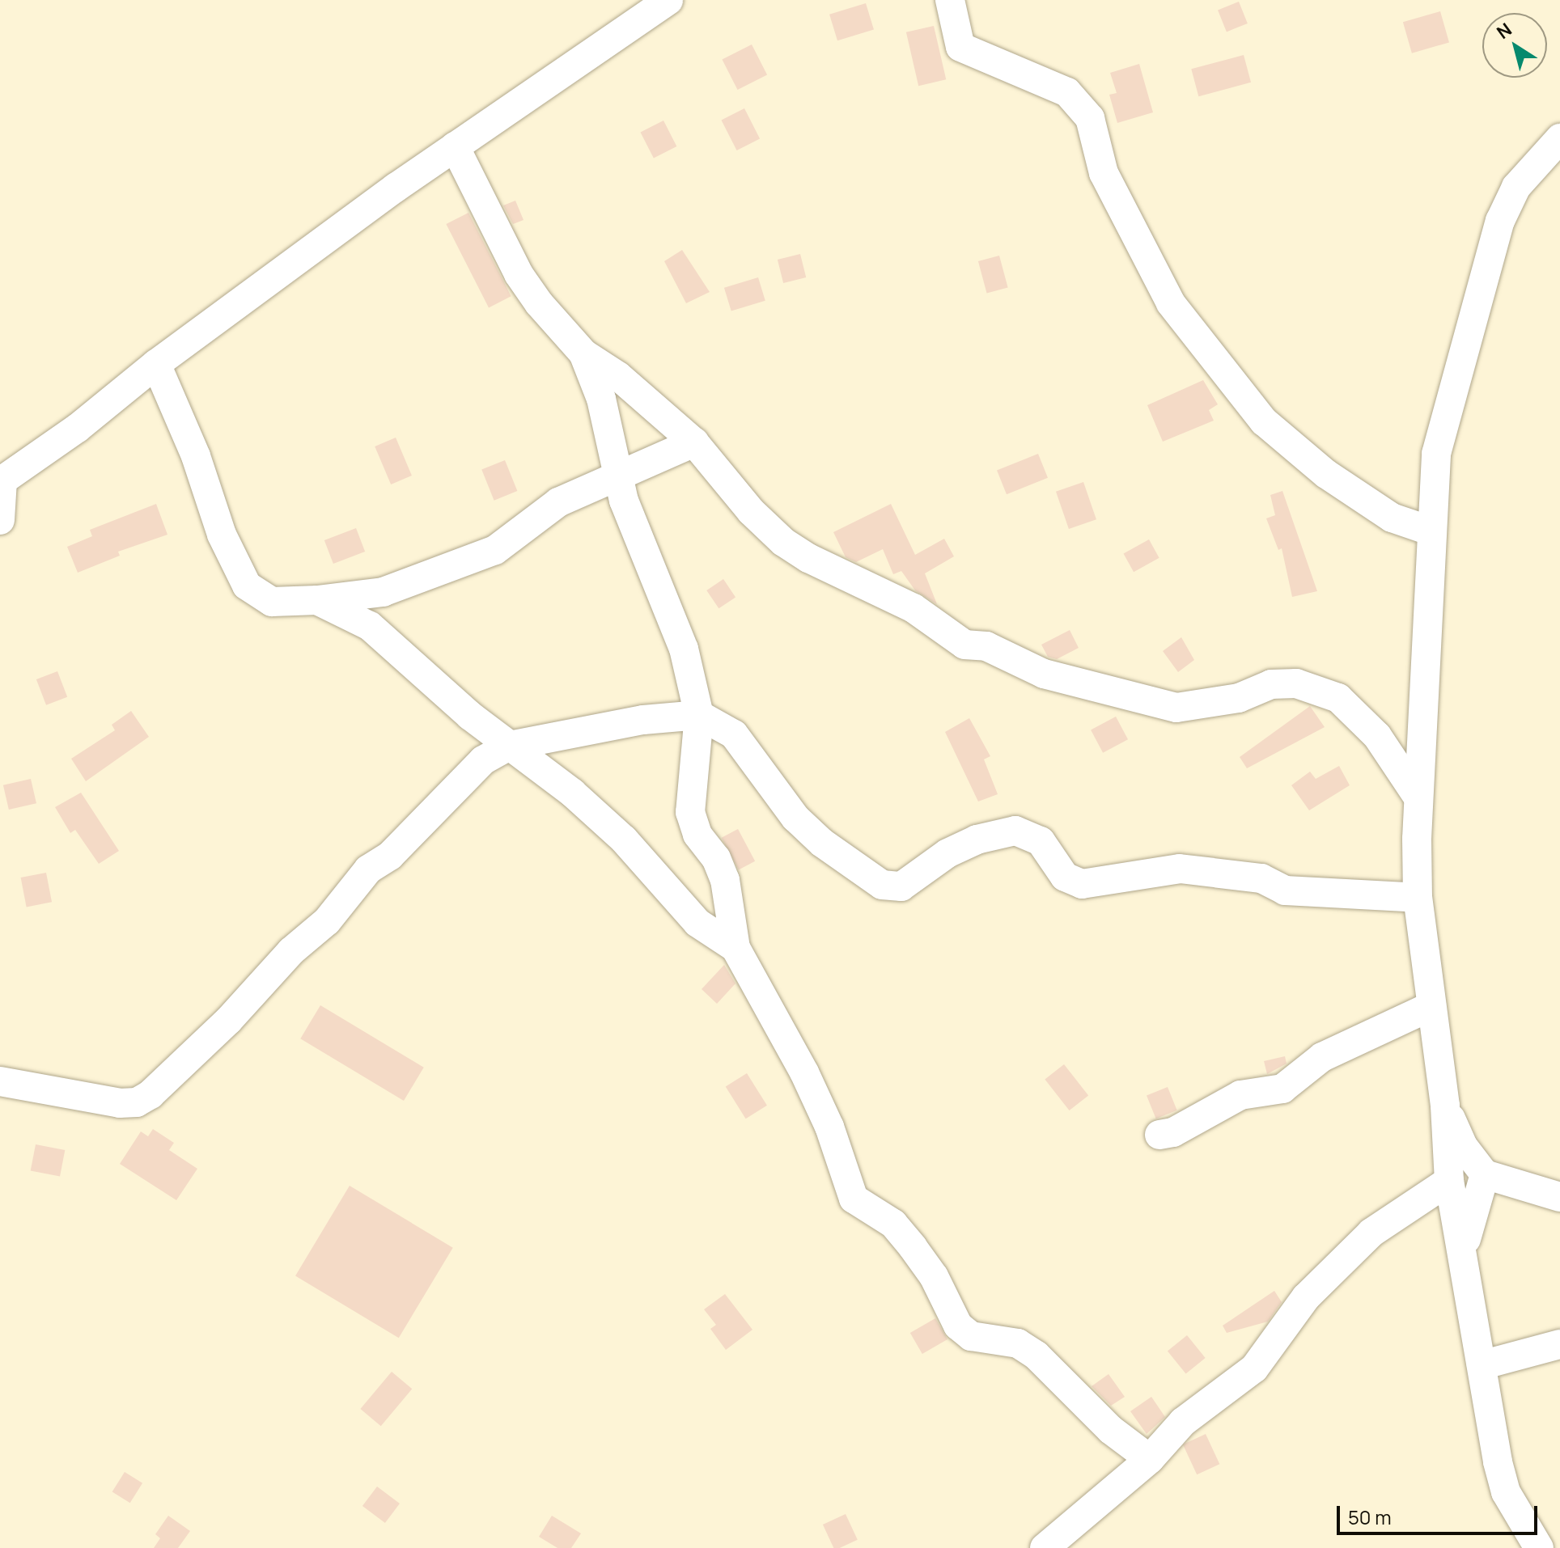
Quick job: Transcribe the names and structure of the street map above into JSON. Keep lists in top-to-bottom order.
{
  "scale_bar": "50 m",
  "north": "top left"
}
